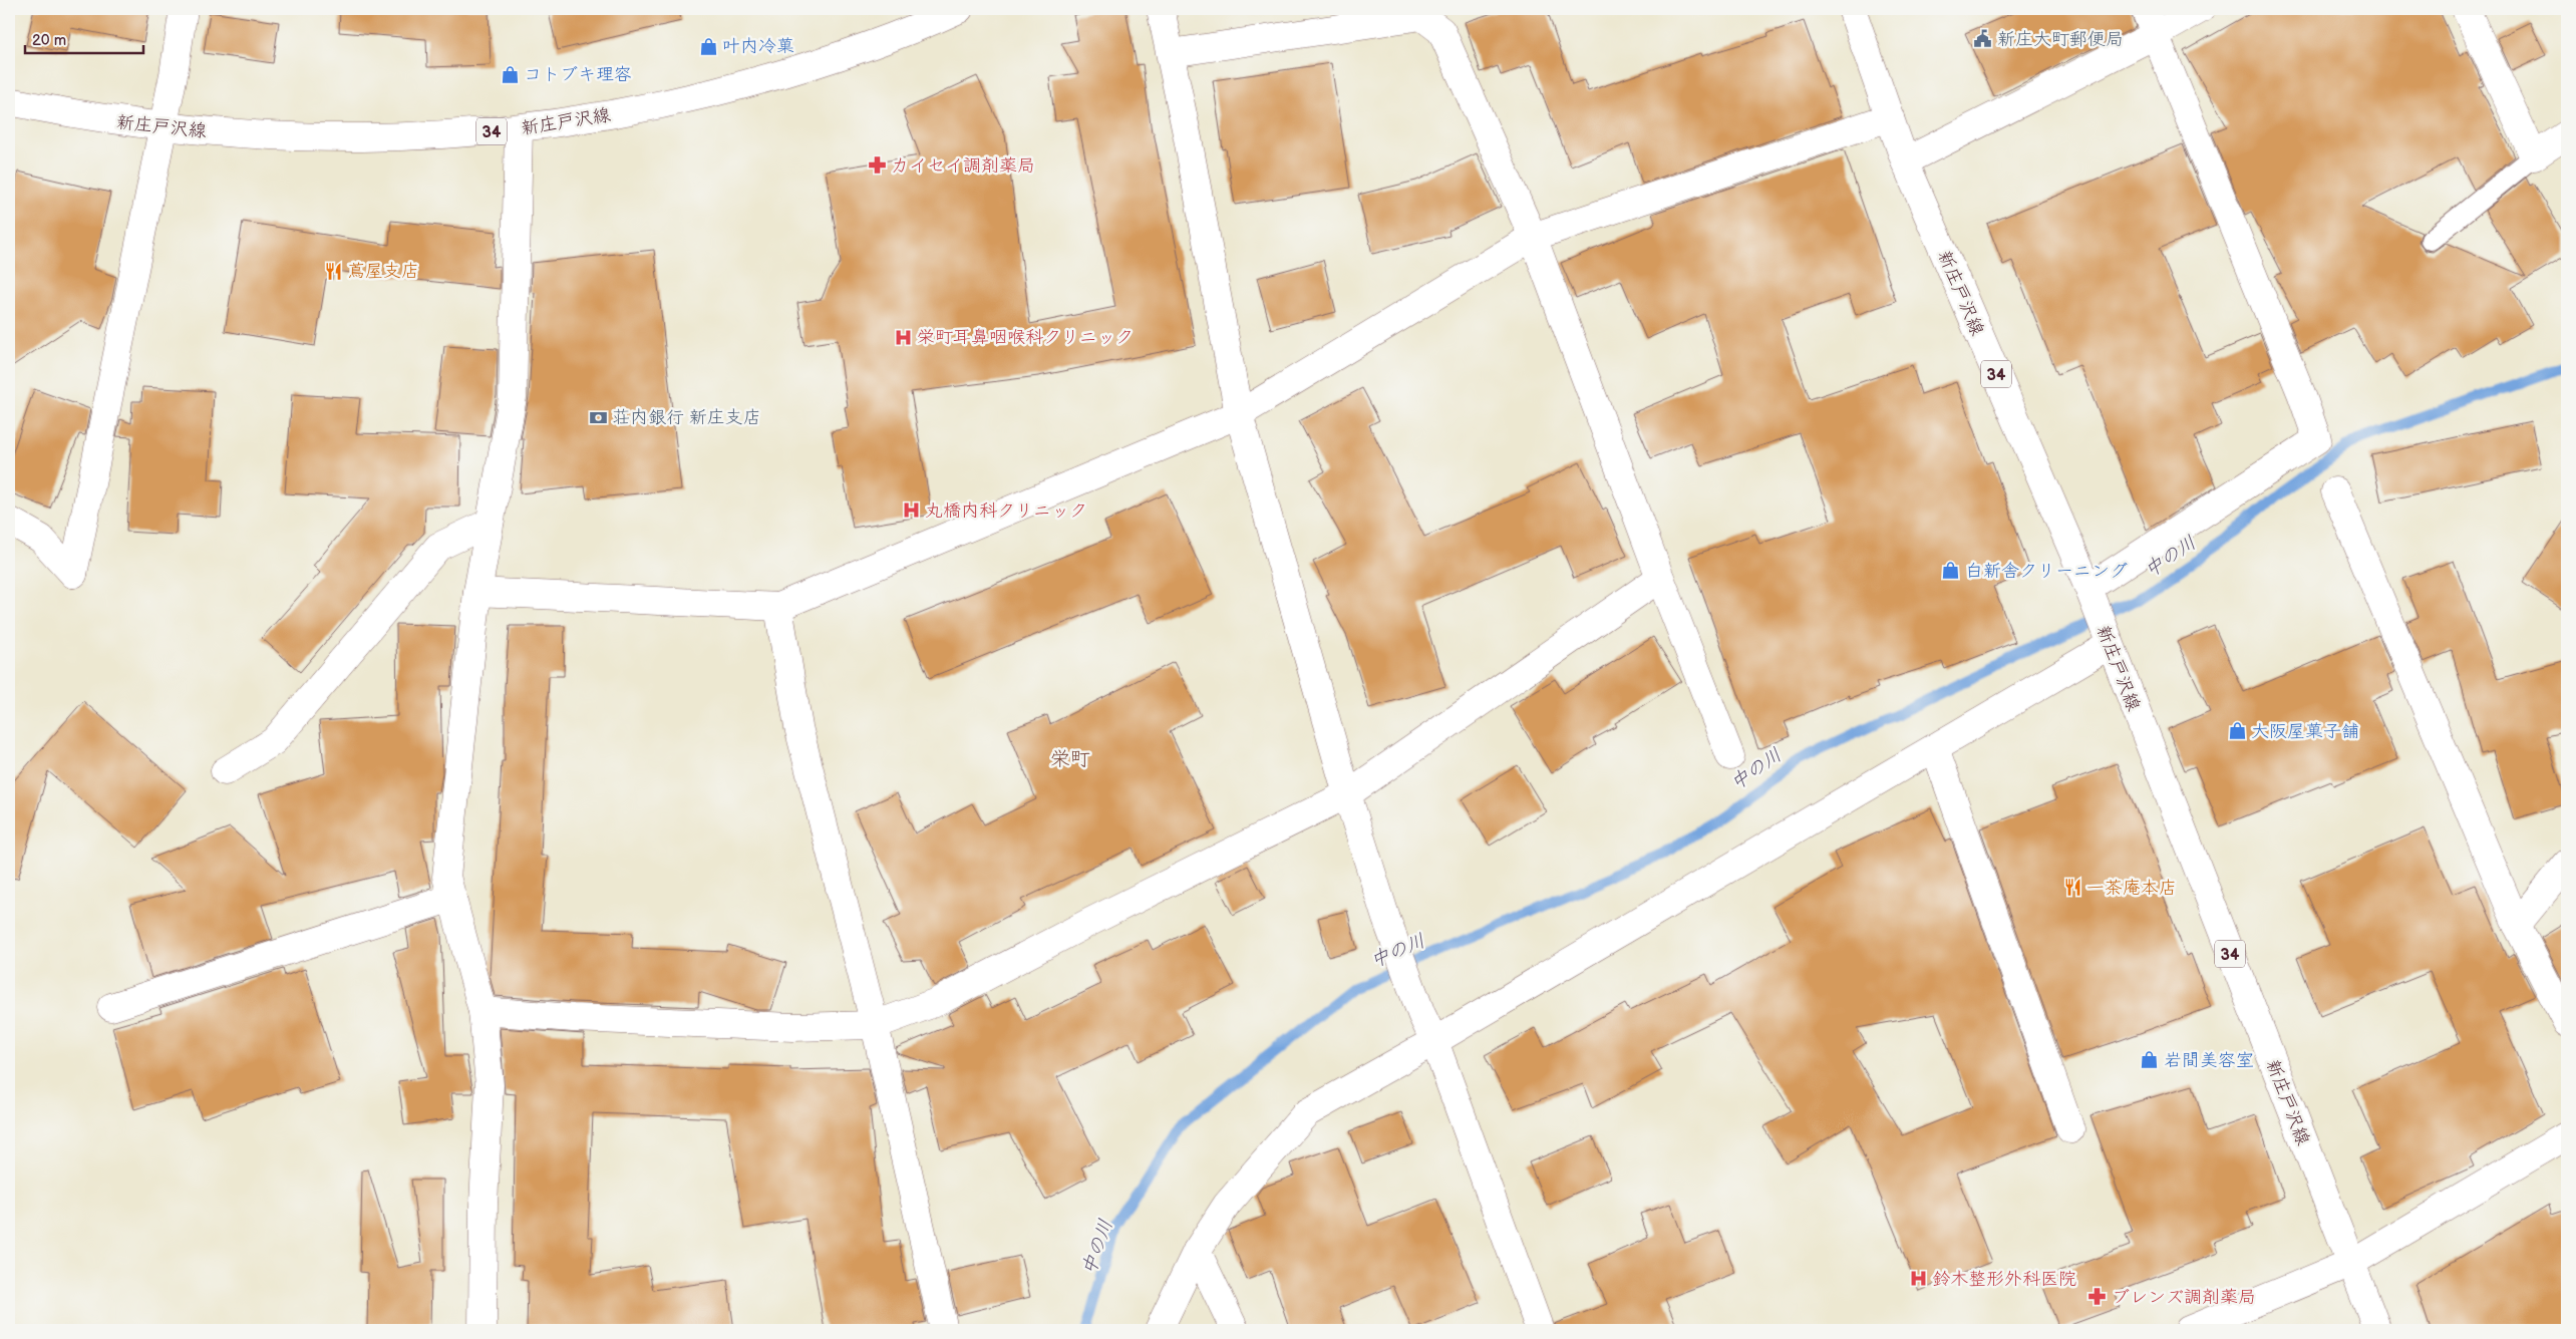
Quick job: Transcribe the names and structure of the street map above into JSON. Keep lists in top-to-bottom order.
{
  "streets": {
    "street": ["新庄戸沢線", "34"]
  },
  "districts": ["栄町"],
  "water": ["中の川"],
  "places": {
    "public building": ["新庄大町郵便局"],
    "shop": [
      "叶内冷菓",
      "コトブキ理容",
      "白新舎クリーニング",
      "大阪屋菓子舗",
      "岩間美容室"
    ],
    "pharmacy": ["カイセイ調剤薬局", "ブレンズ調剤薬局"],
    "restaurant": ["蔦屋支店", "一茶庵本店"],
    "hospital": ["栄町耳鼻咽喉科クリニック", "丸橋内科クリニック", "鈴木整形外科医院"],
    "bank": ["荘内銀行 新庄支店"]
  },
  "scale_bar": "20 m"
}
